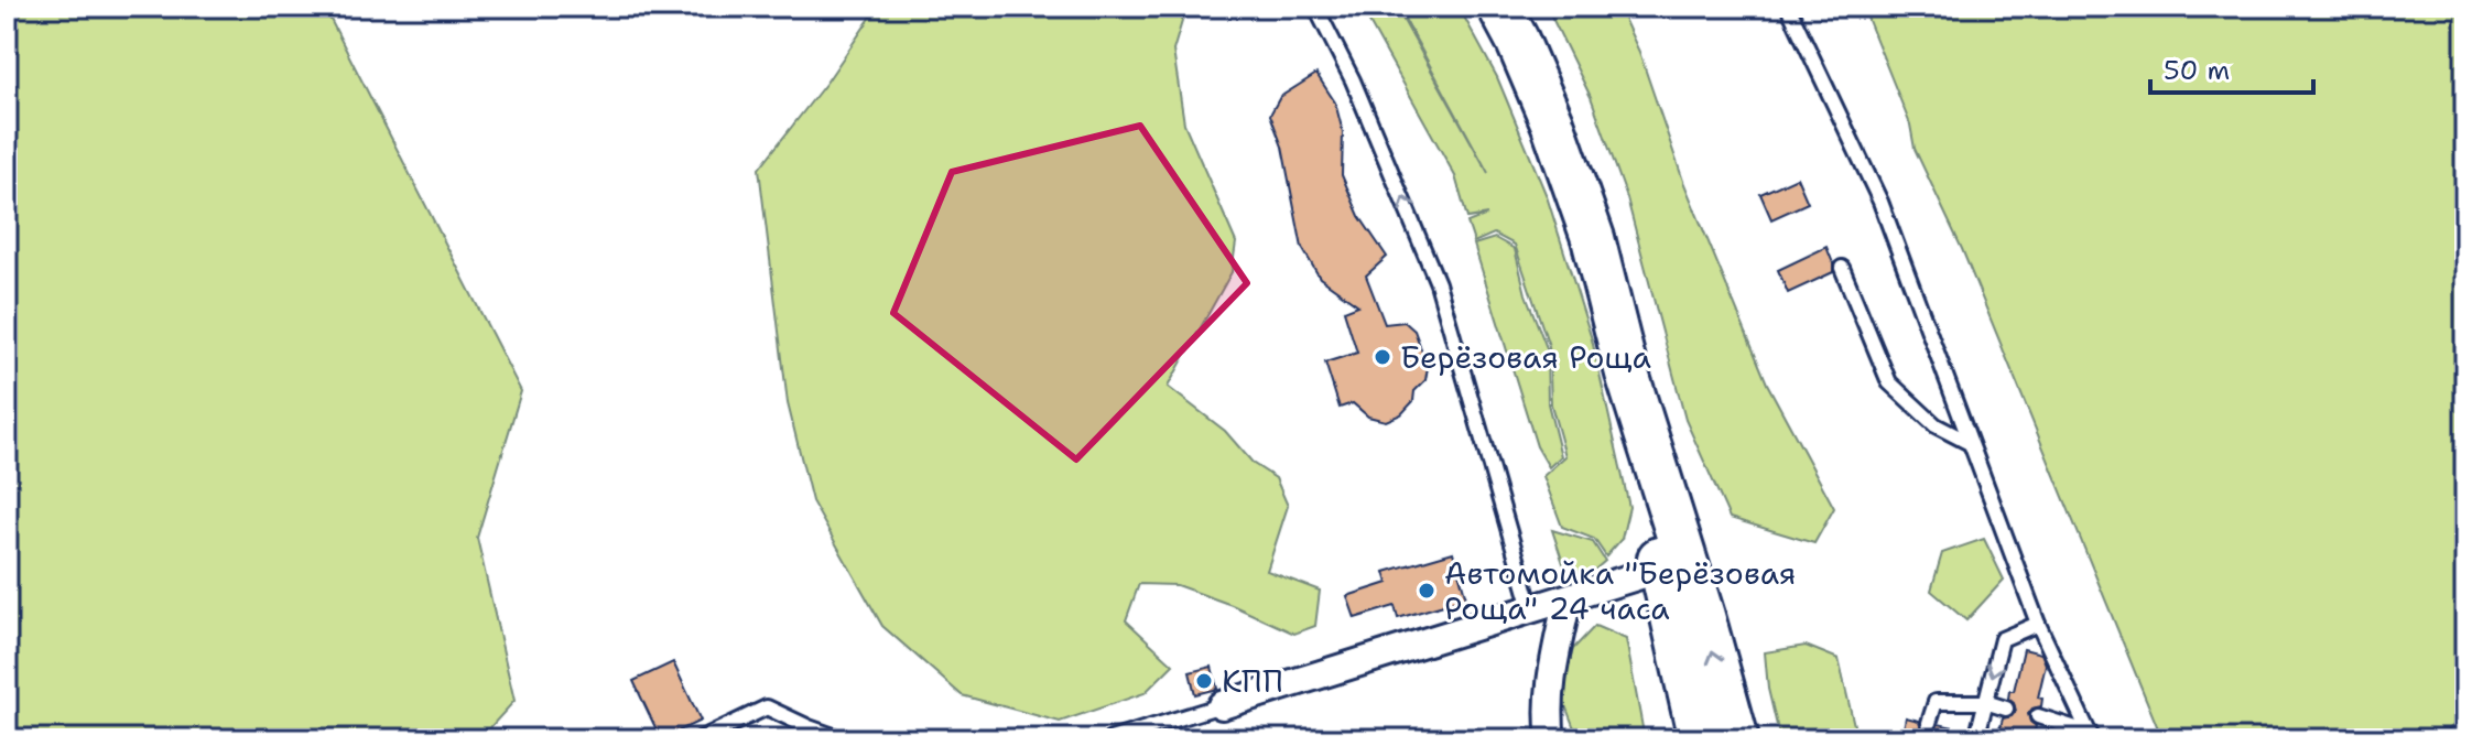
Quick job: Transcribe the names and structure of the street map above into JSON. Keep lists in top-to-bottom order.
{
  "places": ["Берёзовая Роща", "Автомойка \"Берёзовая Роща\" 24 часа", "КПП"],
  "scale_bar": "50 m"
}
